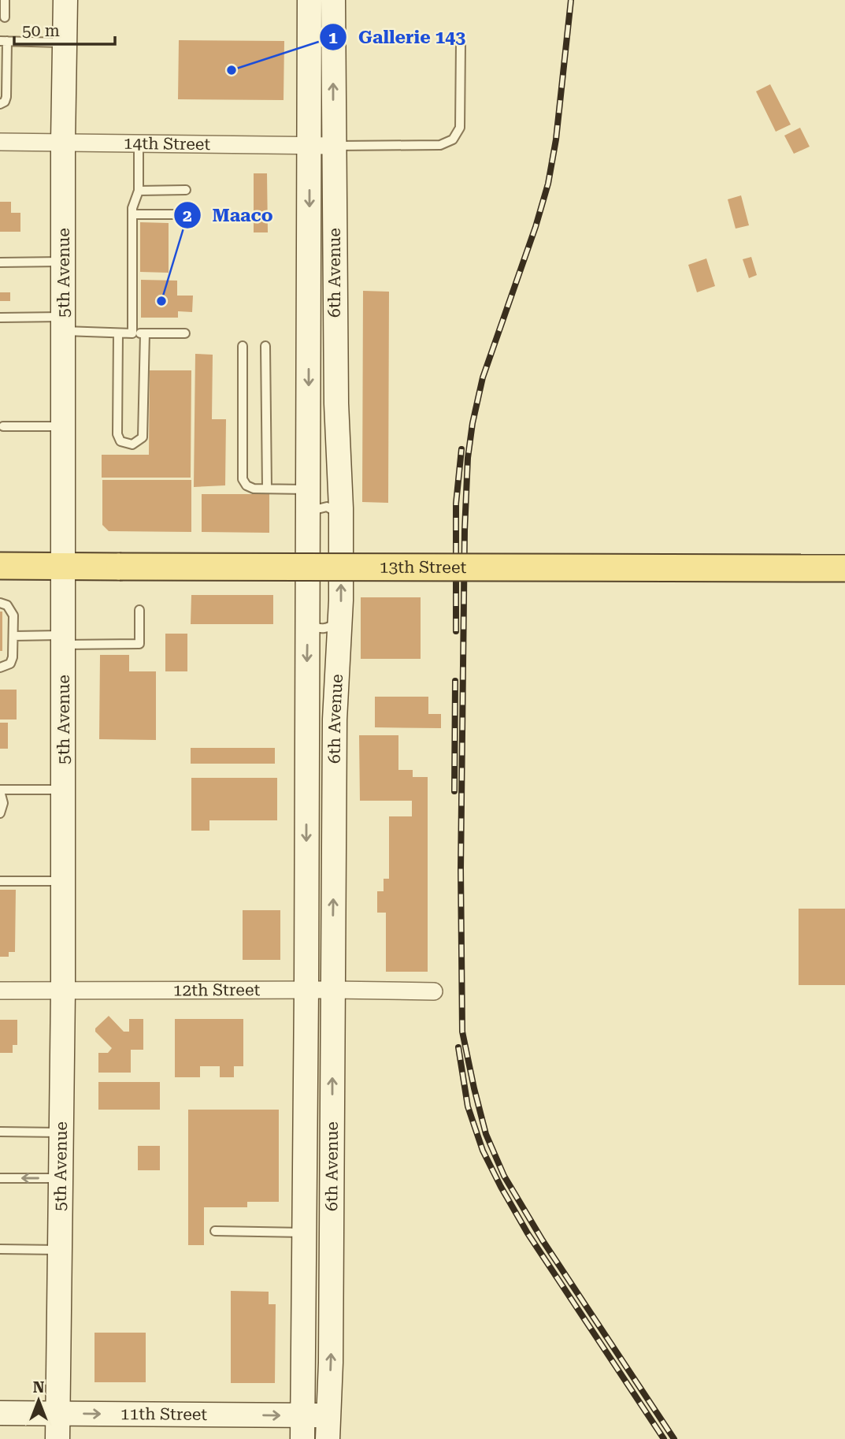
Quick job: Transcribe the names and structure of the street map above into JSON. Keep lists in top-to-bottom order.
{
  "streets": {
    "main road": ["13th Street"],
    "street": [
      "14th Street",
      "5th Avenue",
      "6th Avenue",
      "12th Street",
      "11th Street"
    ]
  },
  "crossings": [
    ["14th Street", "5th Avenue"],
    ["14th Street", "6th Avenue"],
    ["5th Avenue", "13th Street"],
    ["5th Avenue", "12th Street"],
    ["5th Avenue", "11th Street"],
    ["6th Avenue", "12th Street"],
    ["6th Avenue", "11th Street"]
  ],
  "one_way": ["11th Street"],
  "places": ["Gallerie 143", "Maaco"],
  "scale_bar": "50 m",
  "north": "top"
}
